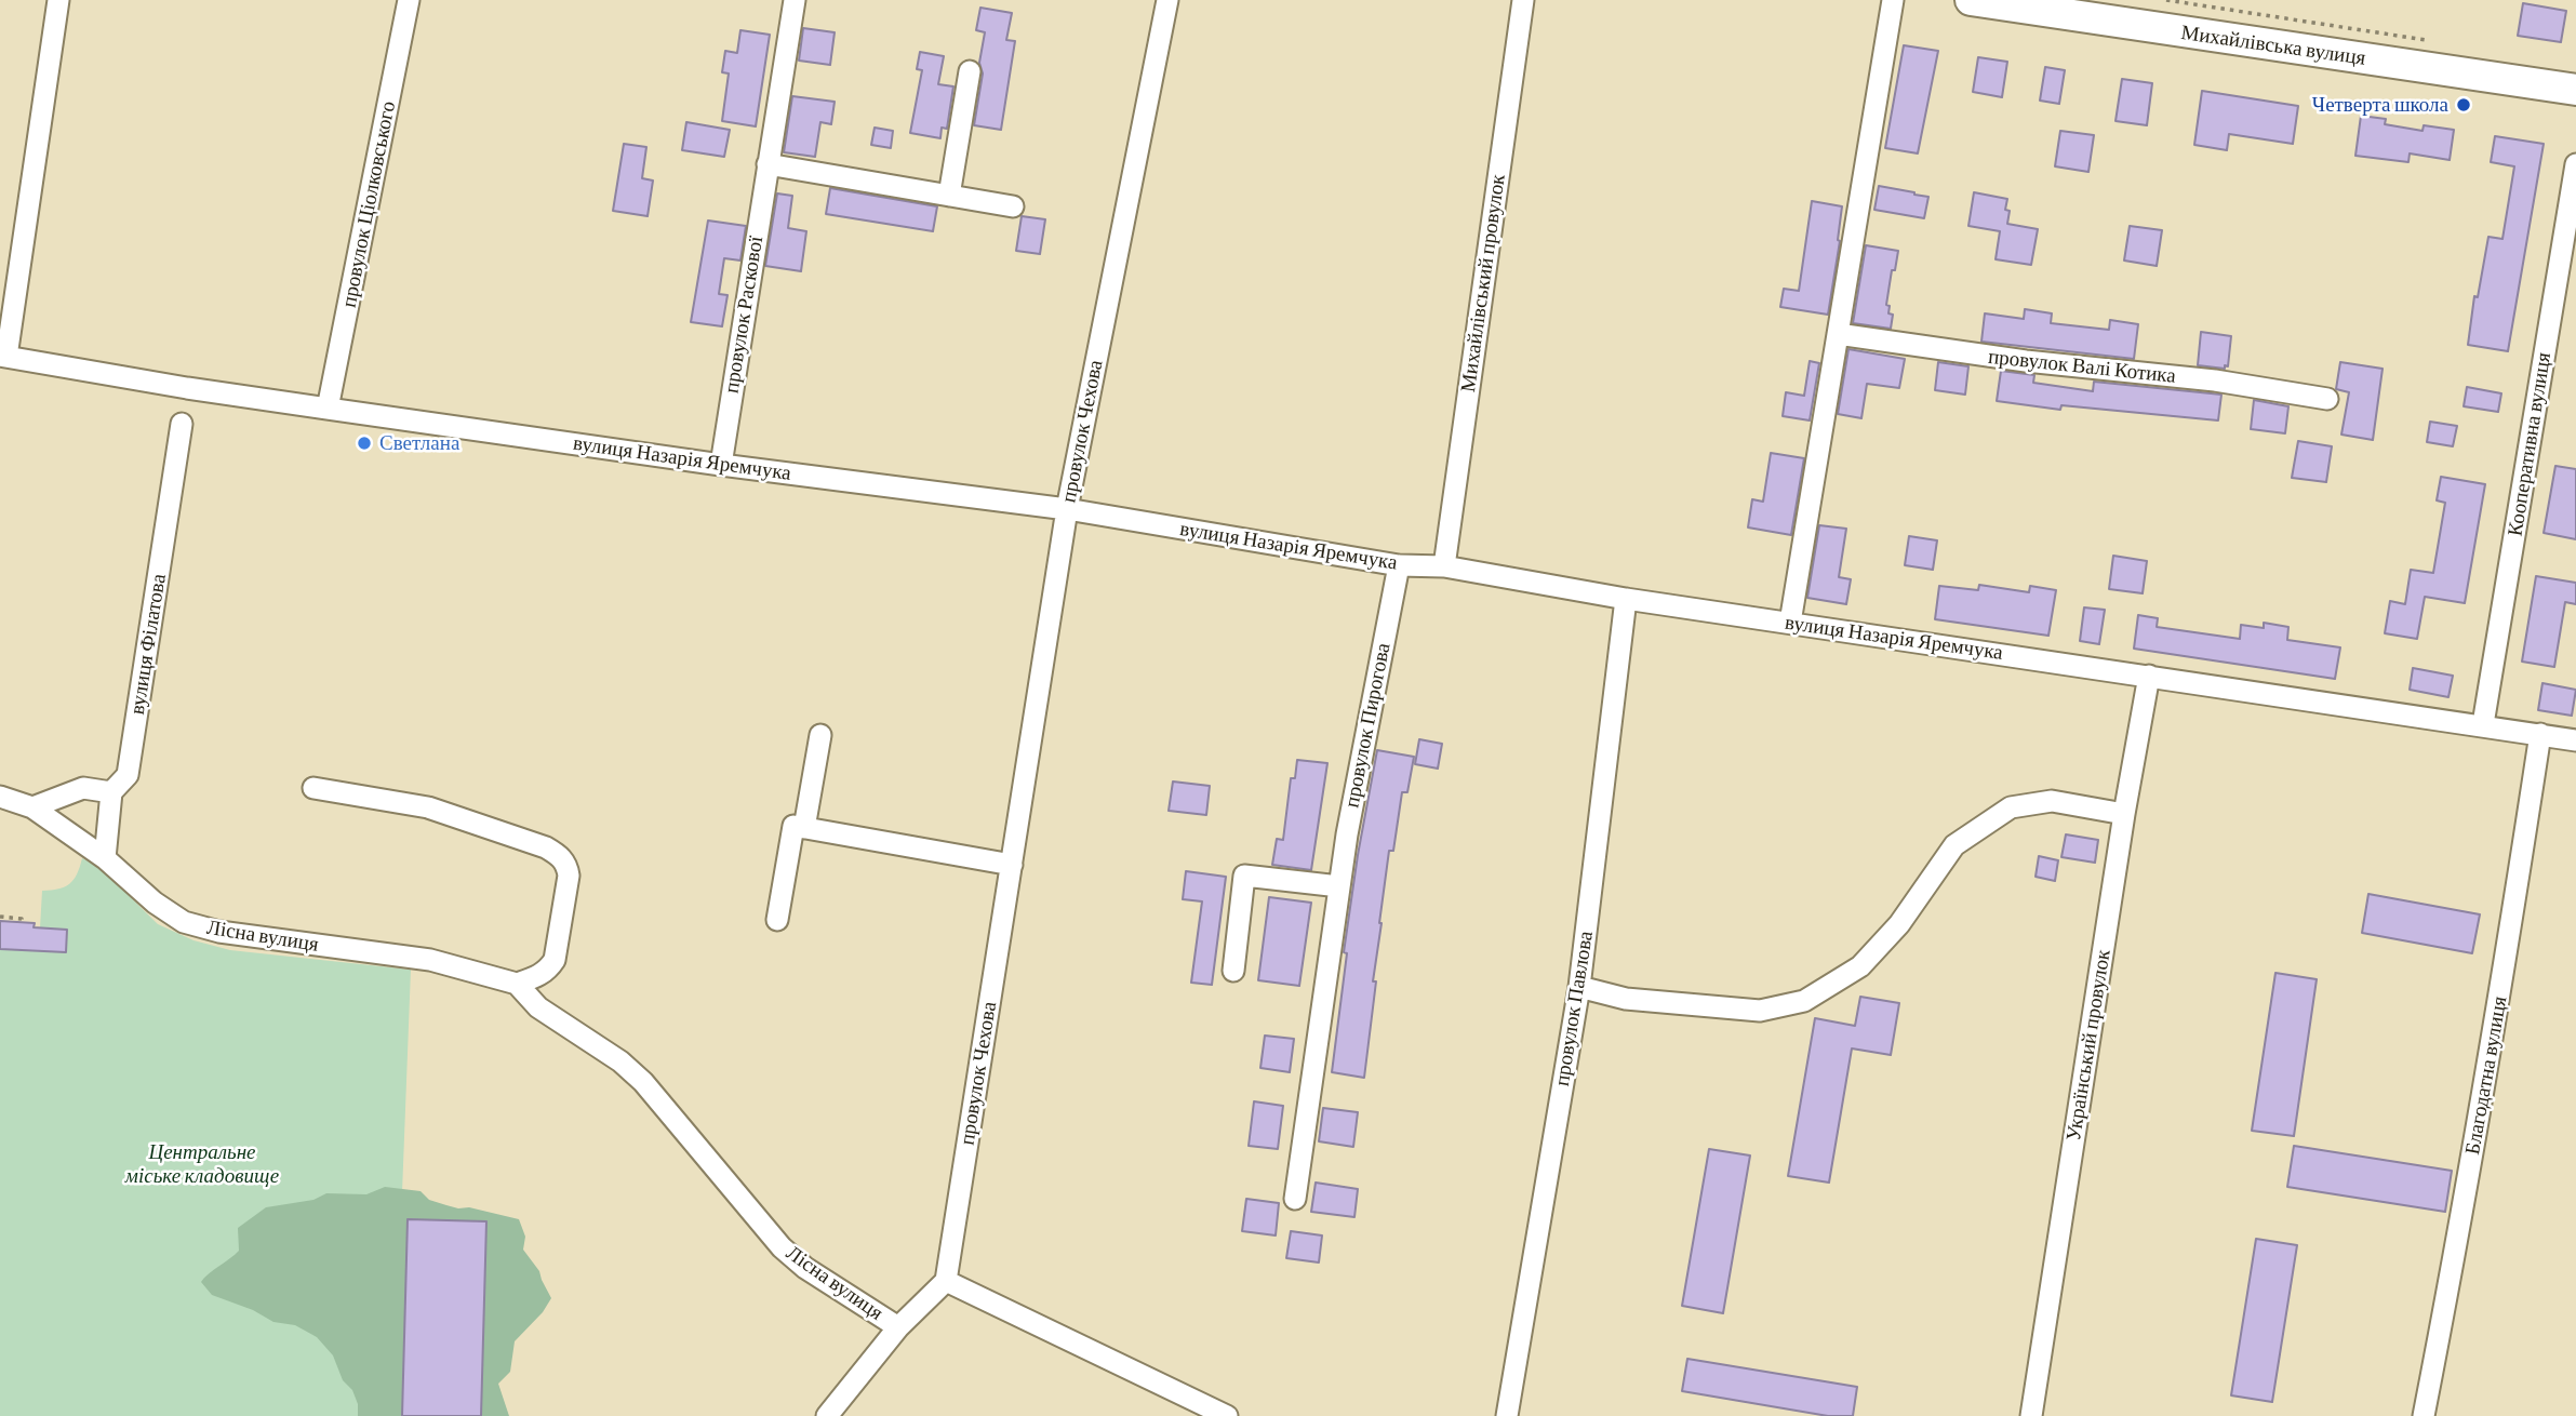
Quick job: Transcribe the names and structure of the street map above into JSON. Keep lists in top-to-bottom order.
{
  "streets": {
    "main road": ["Михайлівська вулиця"],
    "street": [
      "провулок Ціолковського",
      "Михайлівський провулок",
      "провулок Раскової",
      "провулок Валі Котика",
      "провулок Чехова",
      "Кооперативна вулиця",
      "вулиця Назарія Яремчука",
      "вулиця Філатова",
      "провулок Пирогова",
      "Лісна вулиця",
      "провулок Павлова",
      "Український провулок",
      "Благодатна вулиця"
    ]
  },
  "crossings": [
    ["провулок Ціолковського", "вулиця Назарія Яремчука"],
    ["Михайлівський провулок", "вулиця Назарія Яремчука"],
    ["провулок Раскової", "вулиця Назарія Яремчука"],
    ["провулок Чехова", "вулиця Назарія Яремчука"],
    ["провулок Чехова", "Лісна вулиця"],
    ["Кооперативна вулиця", "вулиця Назарія Яремчука"],
    ["вулиця Назарія Яремчука", "провулок Пирогова"],
    ["вулиця Назарія Яремчука", "провулок Павлова"],
    ["вулиця Назарія Яремчука", "Український провулок"],
    ["вулиця Назарія Яремчука", "Благодатна вулиця"],
    ["вулиця Філатова", "Лісна вулиця"]
  ],
  "parks": ["Центральне міське кладовище"],
  "places": ["Четверта школа", "Светлана"]
}
